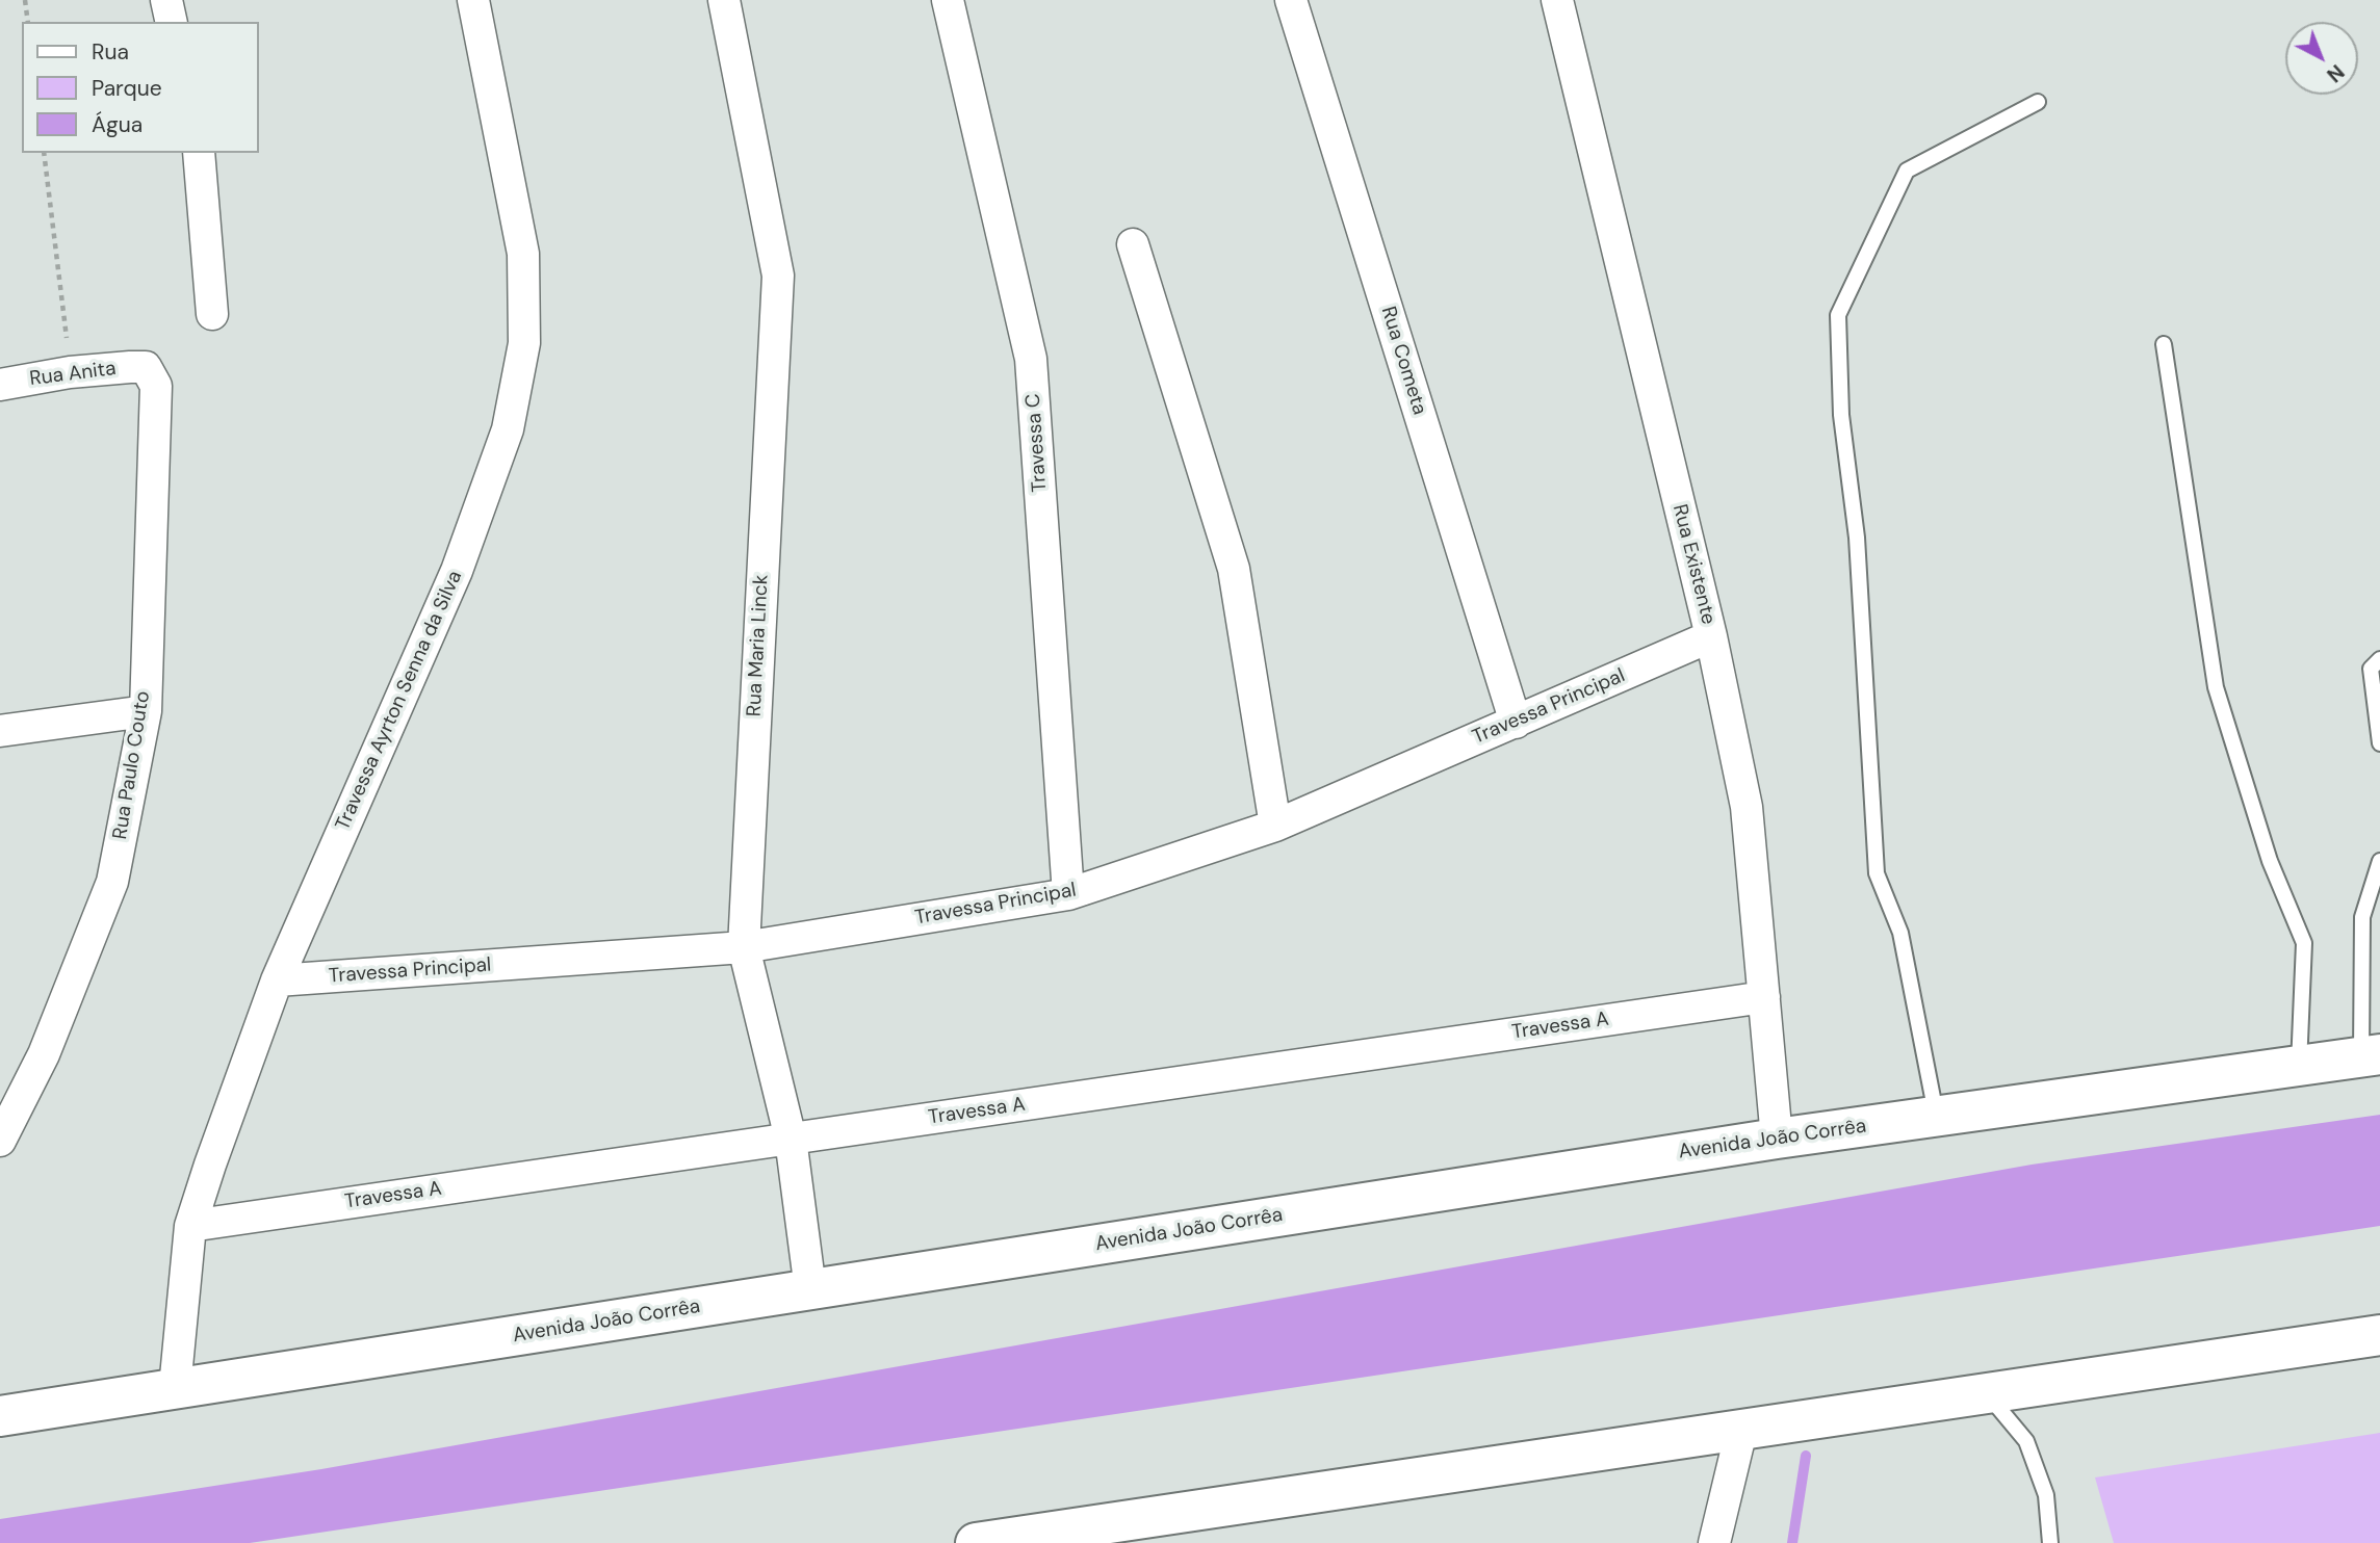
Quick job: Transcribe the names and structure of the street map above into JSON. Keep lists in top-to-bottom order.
{
  "streets": {
    "main road": ["Avenida João Corrêa"],
    "street": [
      "Rua Cometa",
      "Rua Anita",
      "Travessa C",
      "Rua Existente",
      "Rua Maria Linck",
      "Travessa Ayrton Senna da Silva",
      "Travessa Principal",
      "Rua Paulo Couto",
      "Travessa A"
    ]
  },
  "crossings": [
    ["Rua Cometa", "Travessa Principal"],
    ["Rua Anita", "Rua Paulo Couto"],
    ["Travessa C", "Travessa Principal"],
    ["Rua Existente", "Travessa Principal"],
    ["Rua Existente", "Travessa A"],
    ["Rua Existente", "Avenida João Corrêa"],
    ["Rua Maria Linck", "Travessa Principal"],
    ["Rua Maria Linck", "Travessa A"],
    ["Rua Maria Linck", "Avenida João Corrêa"],
    ["Travessa Ayrton Senna da Silva", "Travessa Principal"],
    ["Travessa Ayrton Senna da Silva", "Travessa A"],
    ["Travessa Ayrton Senna da Silva", "Avenida João Corrêa"]
  ],
  "legend": ["Rua", "Parque", "Água"],
  "north": "bottom right"
}
